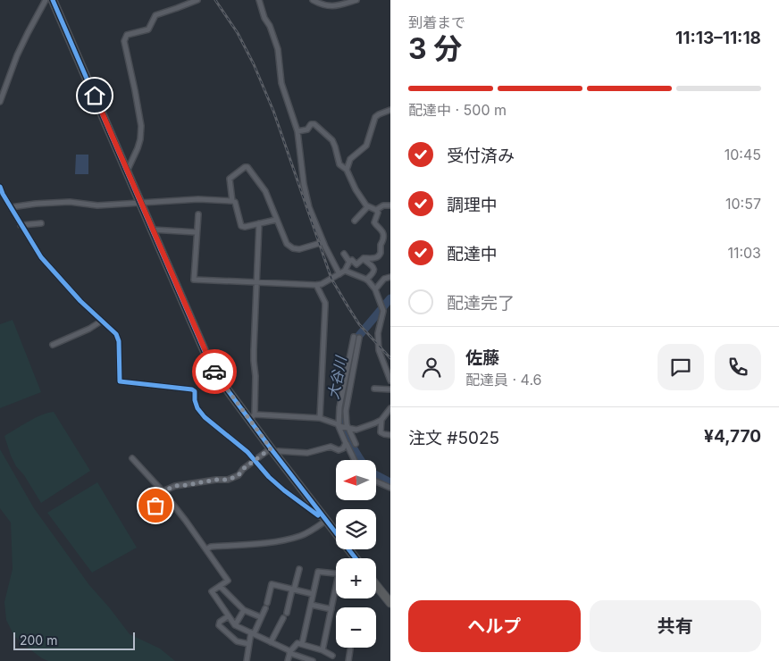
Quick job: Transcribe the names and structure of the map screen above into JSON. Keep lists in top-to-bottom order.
{
  "water": ["大谷川"],
  "scale_bar": "200 m",
  "north": "left",
  "page": {
    "heading": ["3 分", "到着まで", "11:13–11:18"],
    "panel": [
      "佐藤",
      "配達員 · 4.6",
      "注文 #5025",
      "¥4,770"
    ],
    "bar": "配達中 · 500 m",
    "list": [
      ["受付済み", "10:45"],
      ["調理中", "10:57"],
      ["配達中", "11:03"],
      "配達完了"
    ],
    "map_buttons": ["+", "−"],
    "buttons": ["ヘルプ", "共有"],
    "scale": "200 m"
  }
}
